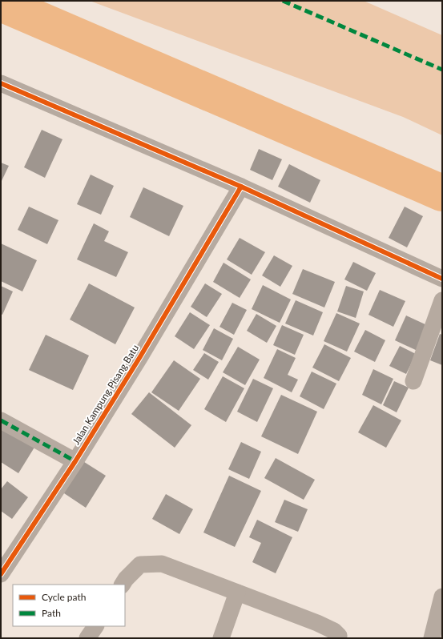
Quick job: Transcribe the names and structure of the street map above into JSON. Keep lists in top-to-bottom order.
{
  "streets": {
    "street": ["Jalan Kampung Pisang Batu"]
  },
  "legend": ["Cycle path", "Path"]
}
